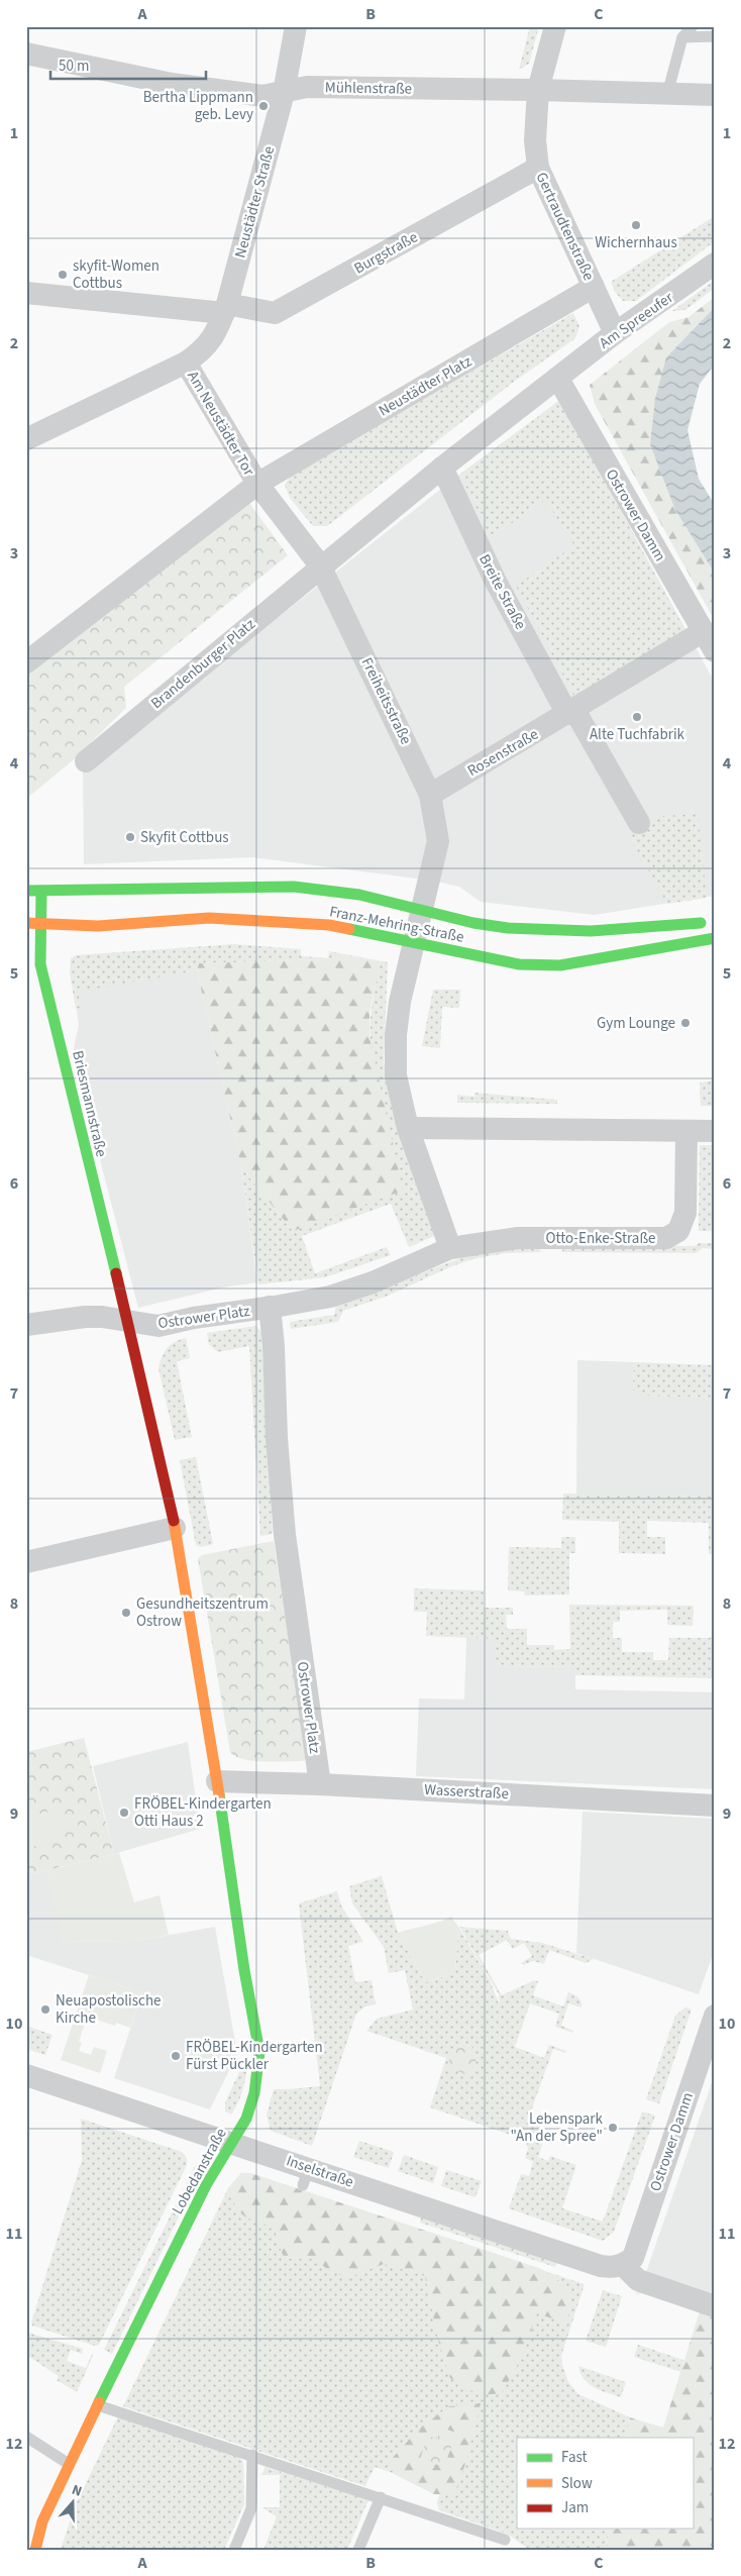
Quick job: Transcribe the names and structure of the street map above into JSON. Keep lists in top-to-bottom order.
{
  "streets": {
    "street": [
      "Mühlenstraße",
      "Neustädter Straße",
      "Gertraudtenstraße",
      "Burgstraße",
      "Am Spreeufer",
      "Neustädter Platz",
      "Am Neustädter Tor",
      "Ostrower Damm",
      "Breite Straße",
      "Brandenburger Platz",
      "Freiheitsstraße",
      "Rosenstraße",
      "Franz-Mehring-Straße",
      "Briesmannstraße",
      "Otto-Enke-Straße",
      "Ostrower Platz",
      "Wasserstraße",
      "Lobedanstraße",
      "Inselstraße"
    ]
  },
  "crossings": [
    ["Mühlenstraße", "Neustädter Straße"],
    ["Mühlenstraße", "Gertraudtenstraße"],
    ["Neustädter Straße", "Burgstraße"],
    ["Neustädter Straße", "Am Neustädter Tor"],
    ["Gertraudtenstraße", "Burgstraße"],
    ["Gertraudtenstraße", "Am Spreeufer"],
    ["Gertraudtenstraße", "Neustädter Platz"],
    ["Am Spreeufer", "Ostrower Damm"],
    ["Neustädter Platz", "Am Neustädter Tor"],
    ["Neustädter Platz", "Freiheitsstraße"],
    ["Am Neustädter Tor", "Freiheitsstraße"],
    ["Ostrower Damm", "Rosenstraße"],
    ["Ostrower Damm", "Inselstraße"],
    ["Breite Straße", "Rosenstraße"],
    ["Brandenburger Platz", "Freiheitsstraße"],
    ["Freiheitsstraße", "Rosenstraße"],
    ["Freiheitsstraße", "Franz-Mehring-Straße"],
    ["Franz-Mehring-Straße", "Briesmannstraße"],
    ["Briesmannstraße", "Ostrower Platz"],
    ["Otto-Enke-Straße", "Ostrower Platz"],
    ["Ostrower Platz", "Wasserstraße"],
    ["Wasserstraße", "Lobedanstraße"],
    ["Lobedanstraße", "Inselstraße"]
  ],
  "places": [
    "Bertha Lippmann geb. Levy",
    "Wichernhaus",
    "skyfit-Women Cottbus",
    "Alte Tuchfabrik",
    "Skyfit Cottbus",
    "Gym Lounge",
    "Gesundheitszentrum Ostrow",
    "FRÖBEL-Kindergarten Otti Haus 2",
    "Neuapostolische Kirche",
    "FRÖBEL-Kindergarten Fürst Pückler",
    "Lebenspark \"An der Spree\""
  ],
  "legend": ["Fast", "Slow", "Jam"],
  "scale_bar": "50 m",
  "north": "top",
  "grid": {
    "columns": ["A", "B", "C"],
    "rows": [
      "1",
      "2",
      "3",
      "4",
      "5",
      "6",
      "7",
      "8",
      "9",
      "10",
      "11",
      "12"
    ]
  }
}
